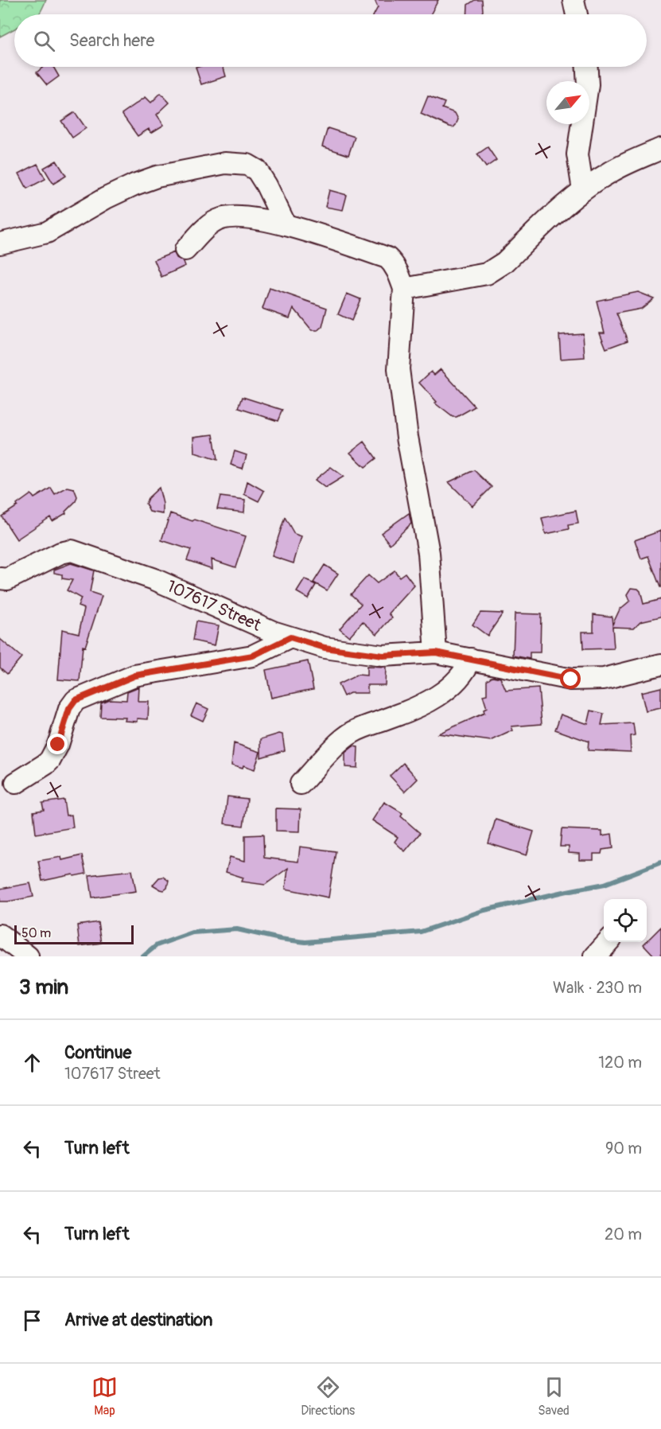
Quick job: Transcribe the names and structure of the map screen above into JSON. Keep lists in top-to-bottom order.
{
  "streets": {
    "street": ["107617 Street"]
  },
  "scale_bar": "50 m",
  "north": "top right",
  "page": {
    "search": "Search here",
    "scale": "50 m",
    "heading": ["3 min", "Walk · 230 m"],
    "list": [
      ["Continue", "107617 Street", "120 m"],
      ["Turn left", "90 m"],
      ["Turn left", "20 m"],
      "Arrive at destination"
    ],
    "nav": ["Map", "Directions", "Saved"]
  }
}
